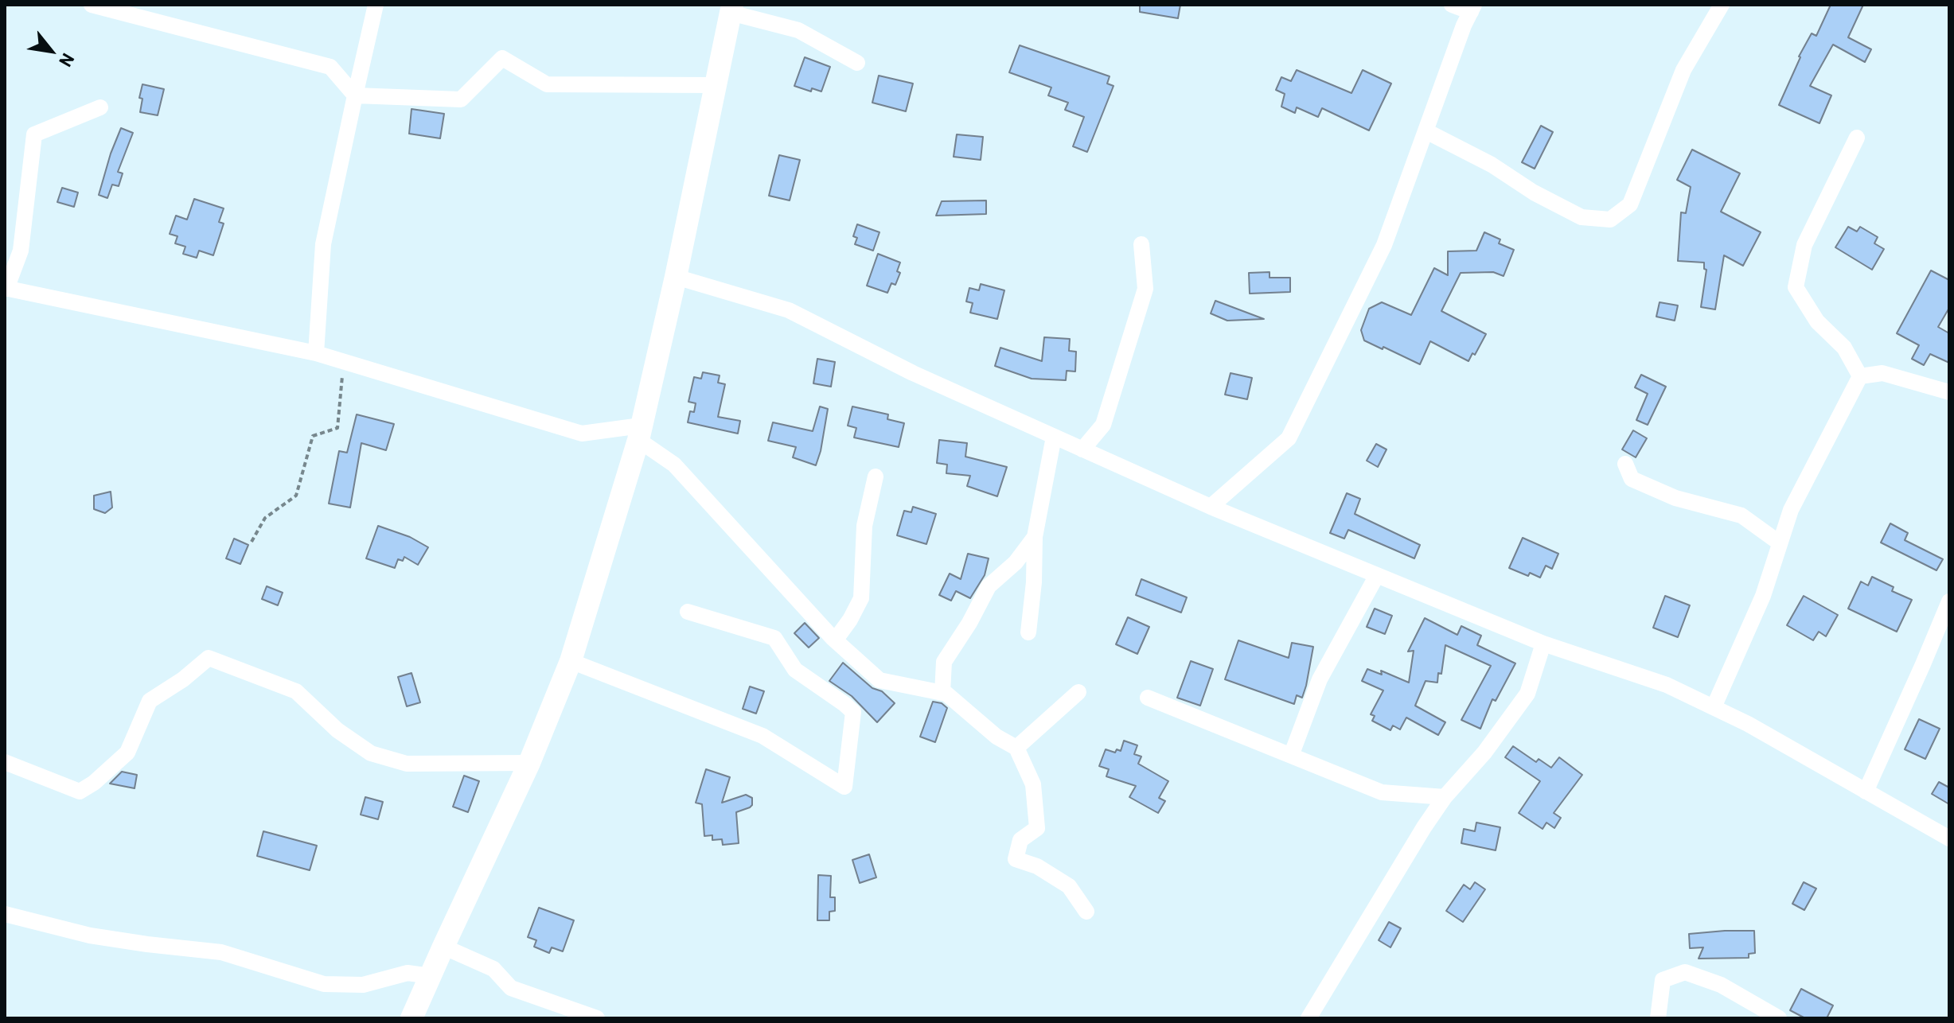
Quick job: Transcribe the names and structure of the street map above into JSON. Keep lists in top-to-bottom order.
{
  "north": "bottom right"
}
